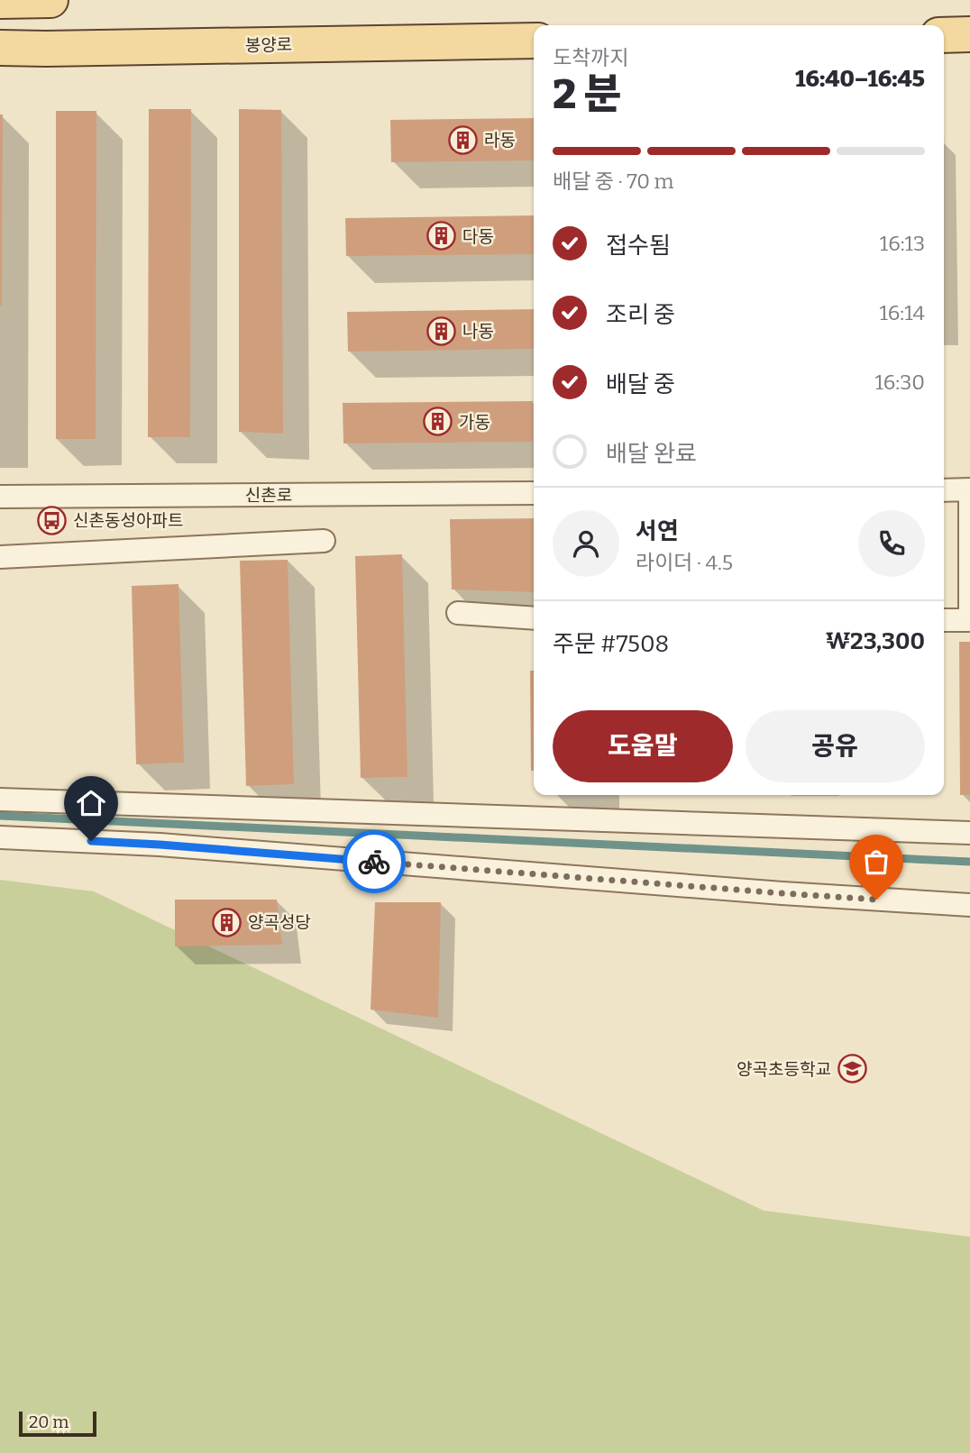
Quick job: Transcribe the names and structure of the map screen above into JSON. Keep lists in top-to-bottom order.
{
  "streets": {
    "main road": ["봉양로"],
    "street": ["신촌로"]
  },
  "places": {
    "building": [
      "라동",
      "다동",
      "나동",
      "가동",
      "양곡성당"
    ],
    "bus stop": ["신촌동성아파트"],
    "school or university": ["양곡초등학교"]
  },
  "scale_bar": "20 m",
  "page": {
    "heading": ["2 분", "도착까지", "16:40–16:45"],
    "panel": [
      "서연",
      "라이더 · 4.5",
      "주문 #7508",
      "₩23,300"
    ],
    "bar": "배달 중 · 70 m",
    "list": [
      ["접수됨", "16:13"],
      ["조리 중", "16:14"],
      ["배달 중", "16:30"],
      "배달 완료"
    ],
    "buttons": ["도움말", "공유"],
    "scale": "20 m"
  }
}
